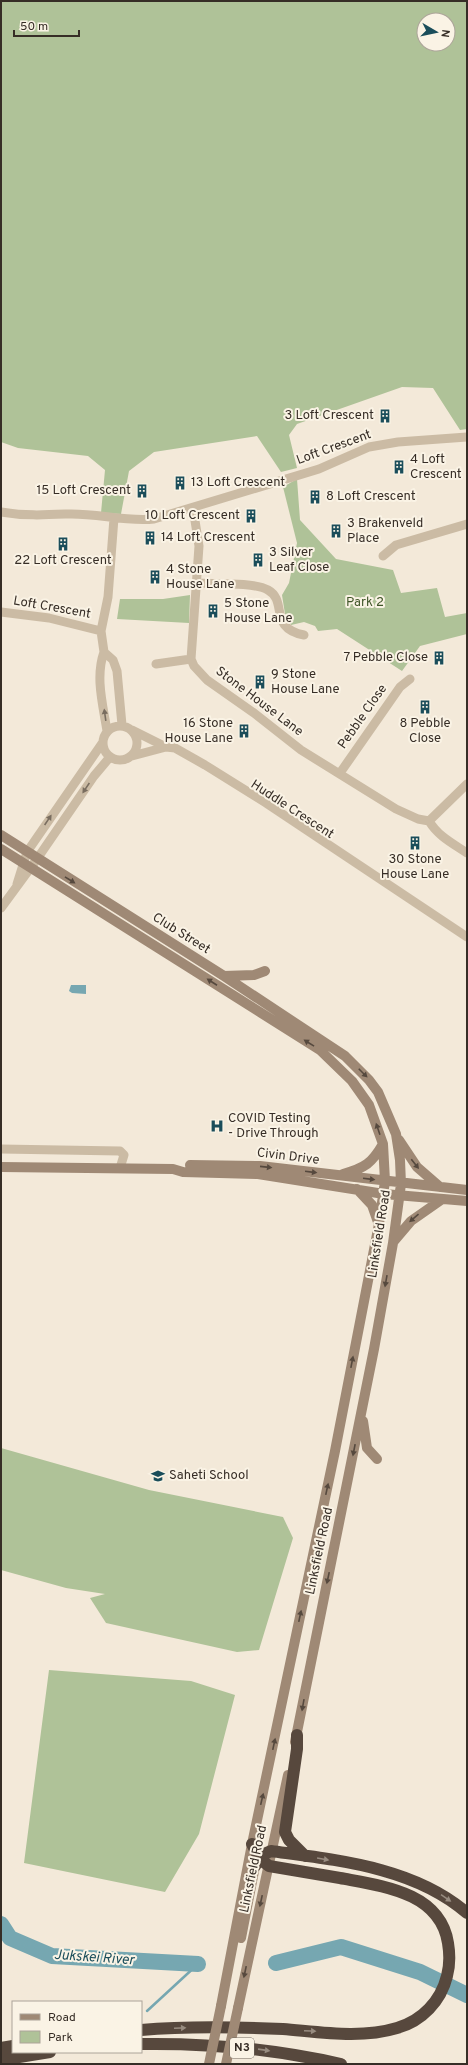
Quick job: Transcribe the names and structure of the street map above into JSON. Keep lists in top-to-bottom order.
{
  "streets": {
    "highway": ["N3"],
    "main road": ["Club Street", "Civin Drive", "Linksfield Road"],
    "street": [
      "Loft Crescent",
      "Stone House Lane",
      "Pebble Close",
      "Huddle Crescent"
    ]
  },
  "crossings": [
    ["Stone House Lane", "Pebble Close"],
    ["Club Street", "Linksfield Road"],
    ["Civin Drive", "Linksfield Road"]
  ],
  "water": ["Jukskei River"],
  "parks": ["Park 2"],
  "places": {
    "building": [
      "3 Loft Crescent",
      "4 Loft Crescent",
      "13 Loft Crescent",
      "15 Loft Crescent",
      "8 Loft Crescent",
      "10 Loft Crescent",
      "3 Brakenveld Place",
      "14 Loft Crescent",
      "22 Loft Crescent",
      "3 Silver Leaf Close",
      "4 Stone House Lane",
      "5 Stone House Lane",
      "7 Pebble Close",
      "9 Stone House Lane",
      "8 Pebble Close",
      "16 Stone House Lane",
      "30 Stone House Lane"
    ],
    "hospital": ["COVID Testing - Drive Through"],
    "school or university": ["Saheti School"]
  },
  "legend": ["Road", "Park"],
  "scale_bar": "50 m",
  "north": "right"
}
